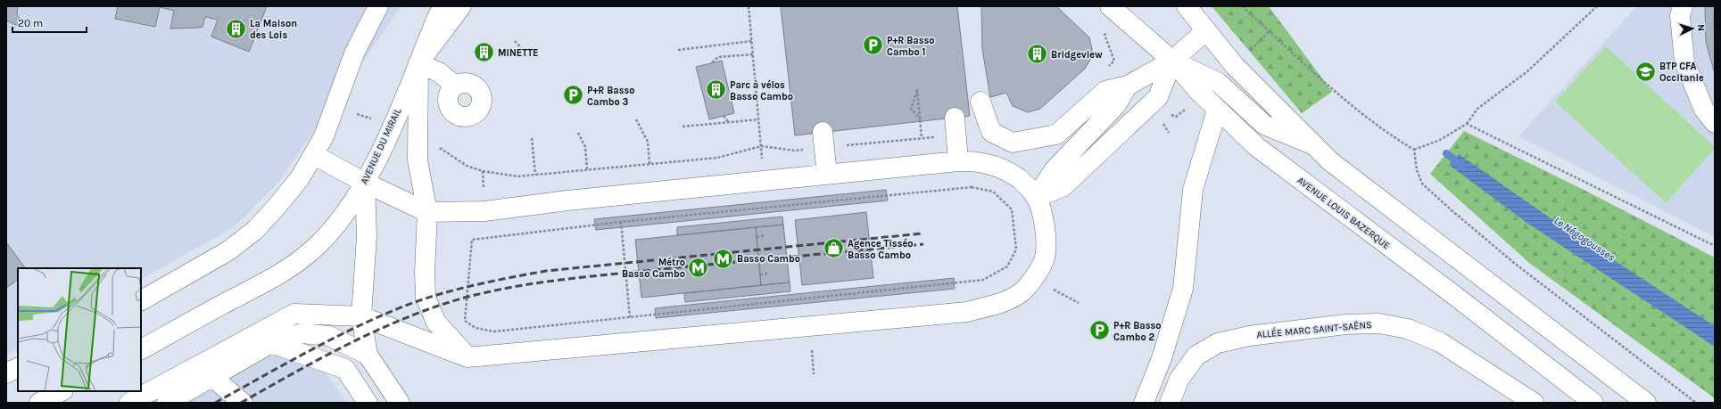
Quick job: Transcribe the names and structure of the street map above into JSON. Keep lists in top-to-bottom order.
{
  "streets": {
    "main road": ["AVENUE DU MIRAIL", "AVENUE LOUIS BAZERQUE", "ALLÉE MARC SAINT-SAËNS"]
  },
  "water": ["Le Négogousses"],
  "places": {
    "building": [
      "La Maison des Lois",
      "MINETTE",
      "Bridgeview",
      "Parc à vélos Basso Cambo"
    ],
    "parking": ["P+R Basso Cambo 1", "P+R Basso Cambo 3", "P+R Basso Cambo 2"],
    "school or university": ["BTP CFA Occitanie"],
    "shop": ["Agence Tisséo Basso Cambo"],
    "metro station": ["Basso Cambo", "Métro Basso Cambo"]
  },
  "scale_bar": "20 m",
  "north": "right"
}
